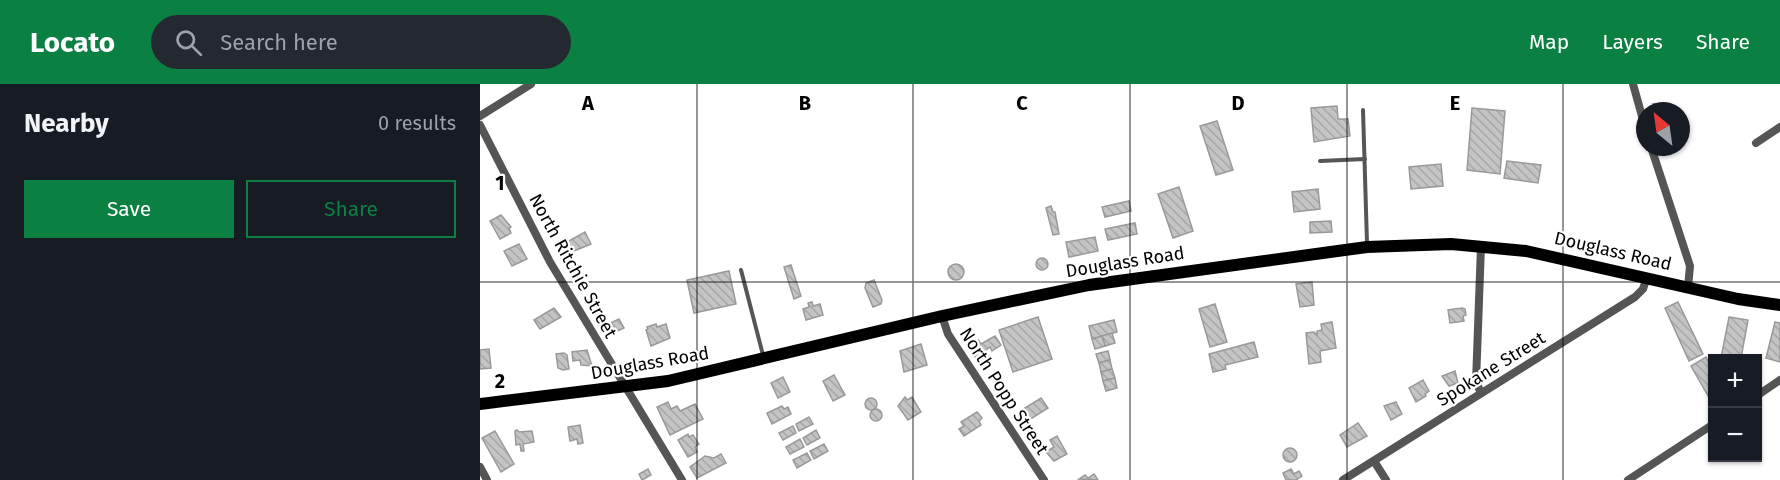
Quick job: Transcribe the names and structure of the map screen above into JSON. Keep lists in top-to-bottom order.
{
  "streets": {
    "main road": ["Douglass Road"],
    "street": ["North Ritchie Street", "Spokane Street", "North Popp Street"]
  },
  "crossings": [
    ["Douglass Road", "North Ritchie Street"],
    ["Douglass Road", "Spokane Street"],
    ["Douglass Road", "North Popp Street"]
  ],
  "north": "top left",
  "page": {
    "header": "Locato",
    "search": "Search here",
    "nav": ["Map", "Layers", "Share"],
    "heading": ["Nearby", "0 results"],
    "buttons": ["Save", "Share"],
    "map_buttons": ["+", "−"]
  },
  "grid": {
    "columns": [
      "A",
      "B",
      "C",
      "D",
      "E"
    ],
    "rows": ["1", "2"]
  }
}
